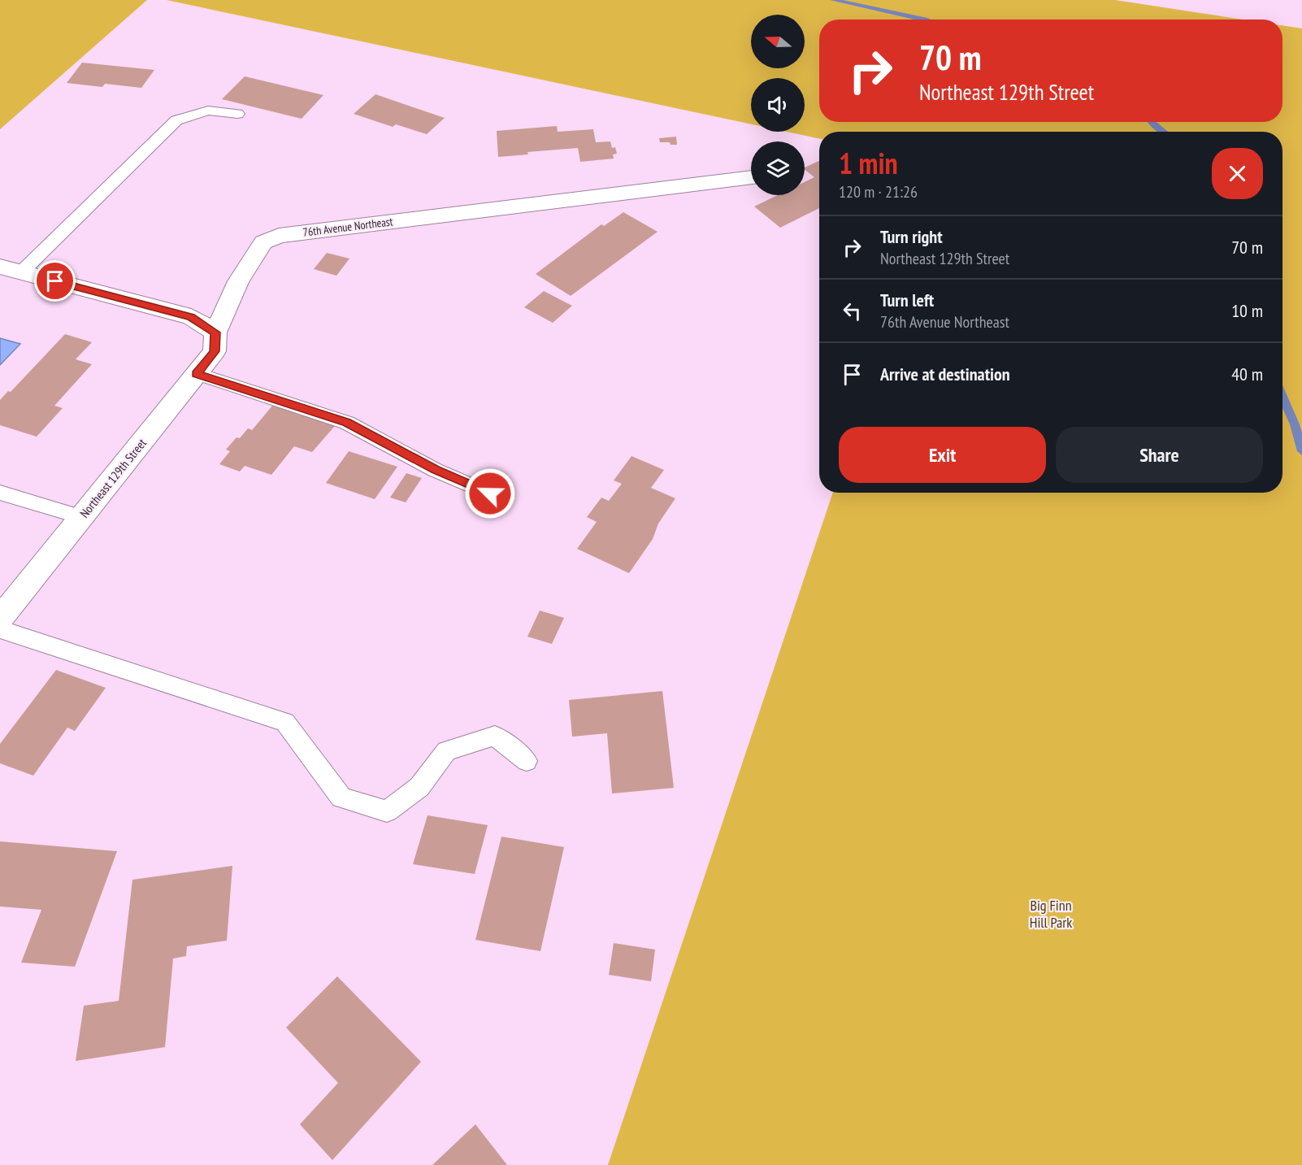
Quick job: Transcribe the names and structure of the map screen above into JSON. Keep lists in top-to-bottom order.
{
  "streets": {
    "street": ["76th Avenue Northeast", "Northeast 129th Street"]
  },
  "crossings": [
    ["76th Avenue Northeast", "Northeast 129th Street"]
  ],
  "parks": ["Big Finn Hill Park"],
  "north": "left",
  "page": {
    "turn": ["70 m", "Northeast 129th Street"],
    "heading": ["1 min", "120 m · 21:26"],
    "list": [
      {
        "name": "Turn right",
        "note": "Northeast 129th Street",
        "value": "70 m"
      },
      {
        "name": "Turn left",
        "note": "76th Avenue Northeast",
        "value": "10 m"
      },
      {
        "name": "Arrive at destination",
        "value": "40 m"
      }
    ],
    "buttons": ["Exit", "Share"]
  }
}
